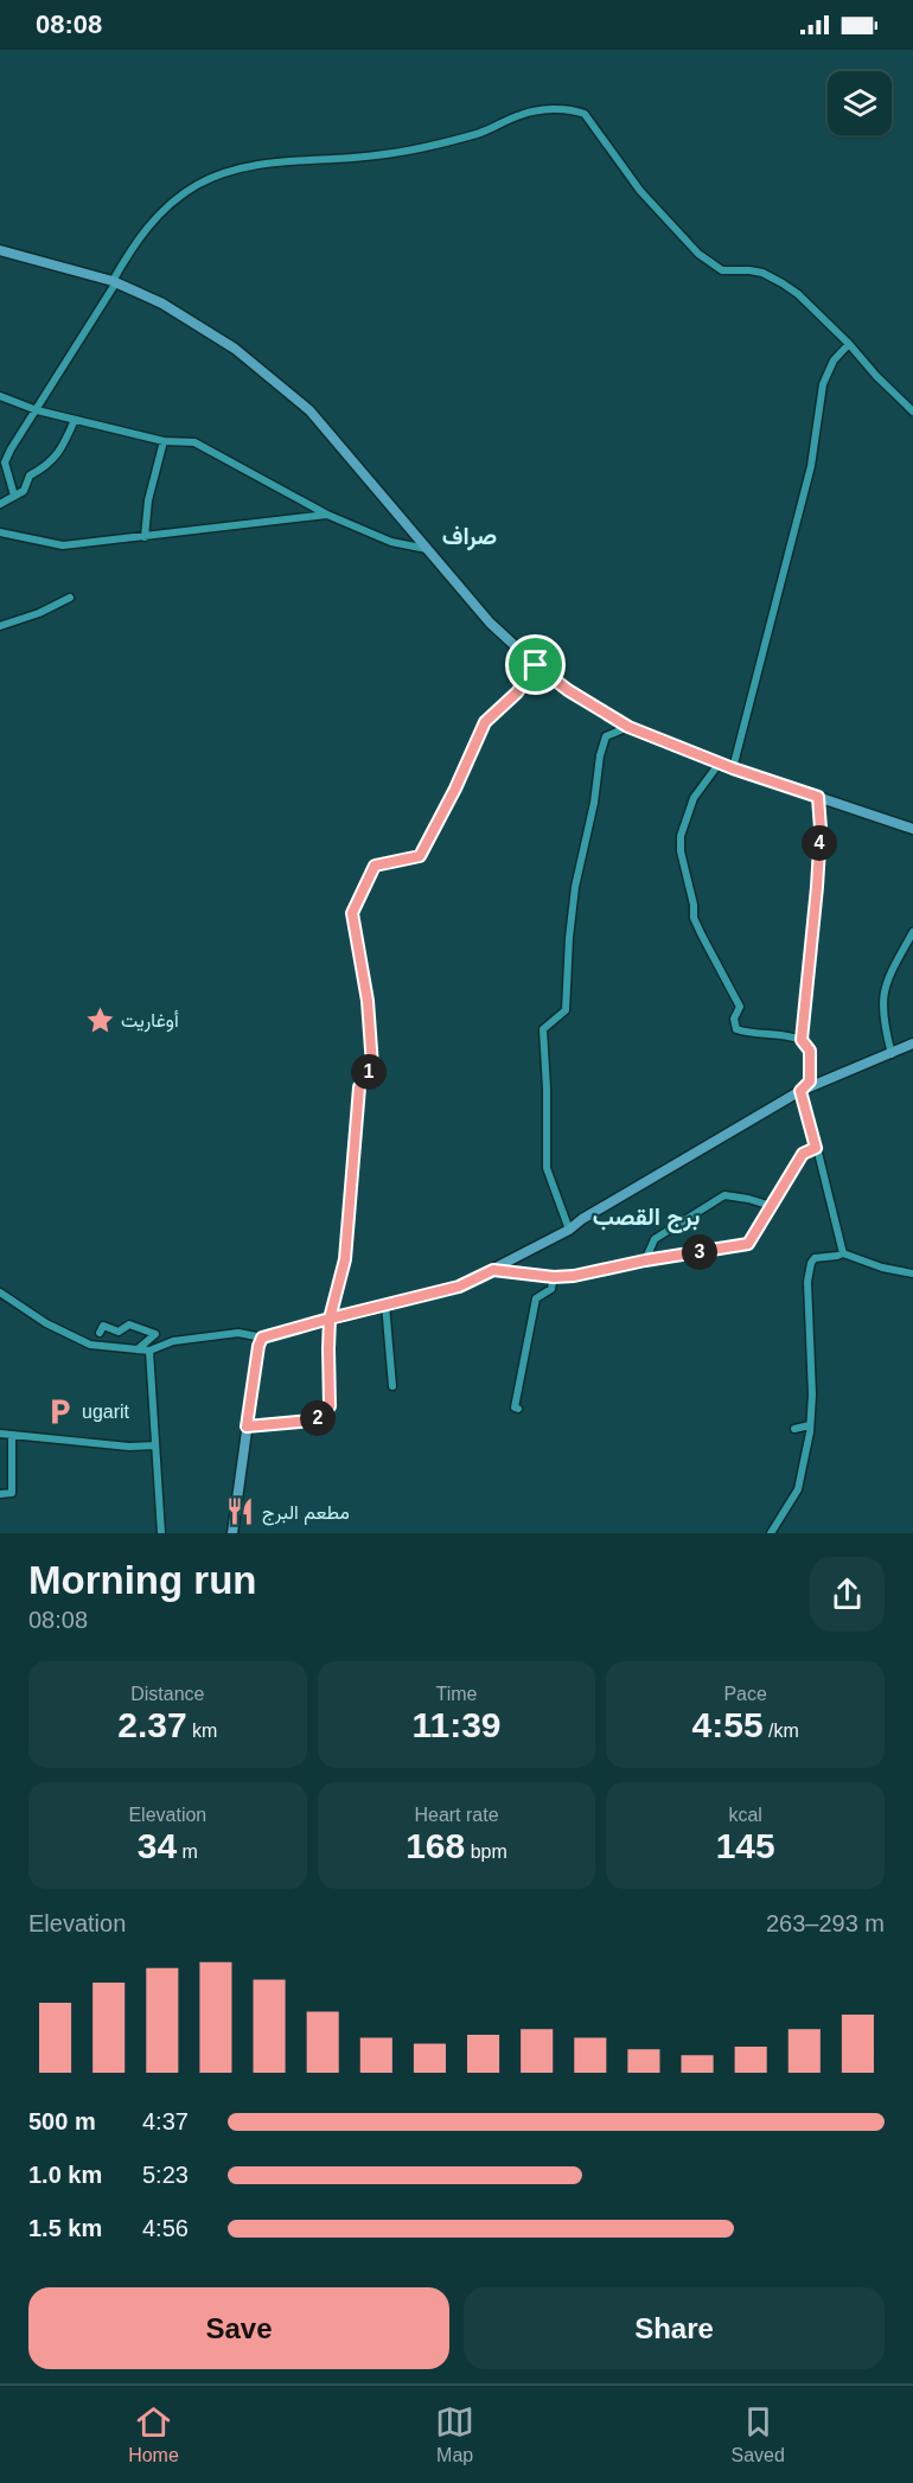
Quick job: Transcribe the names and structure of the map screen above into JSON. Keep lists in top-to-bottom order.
{
  "districts": ["صراف", "برج القصب"],
  "places": {
    "place": ["أوغاريت"],
    "parking": ["ugarit"],
    "restaurant": ["مطعم البرج"]
  },
  "page": {
    "status": "08:08",
    "pins": [
      "4",
      "1",
      "3",
      "2"
    ],
    "heading": ["Morning run", "08:08"],
    "stats": [
      ["Distance", "2.37 km"],
      ["Time", "11:39"],
      ["Pace", "4:55 /km"],
      ["Elevation", "34 m"],
      ["Heart rate", "168 bpm"],
      ["kcal", "145"]
    ],
    "chart": ["Elevation", "263–293 m"],
    "list": [
      {
        "name": "500 m",
        "note": "4:37"
      },
      {
        "name": "1.0 km",
        "note": "5:23"
      },
      {
        "name": "1.5 km",
        "note": "4:56"
      }
    ],
    "buttons": ["Save", "Share"],
    "tabs": ["Home", "Map", "Saved"]
  }
}
